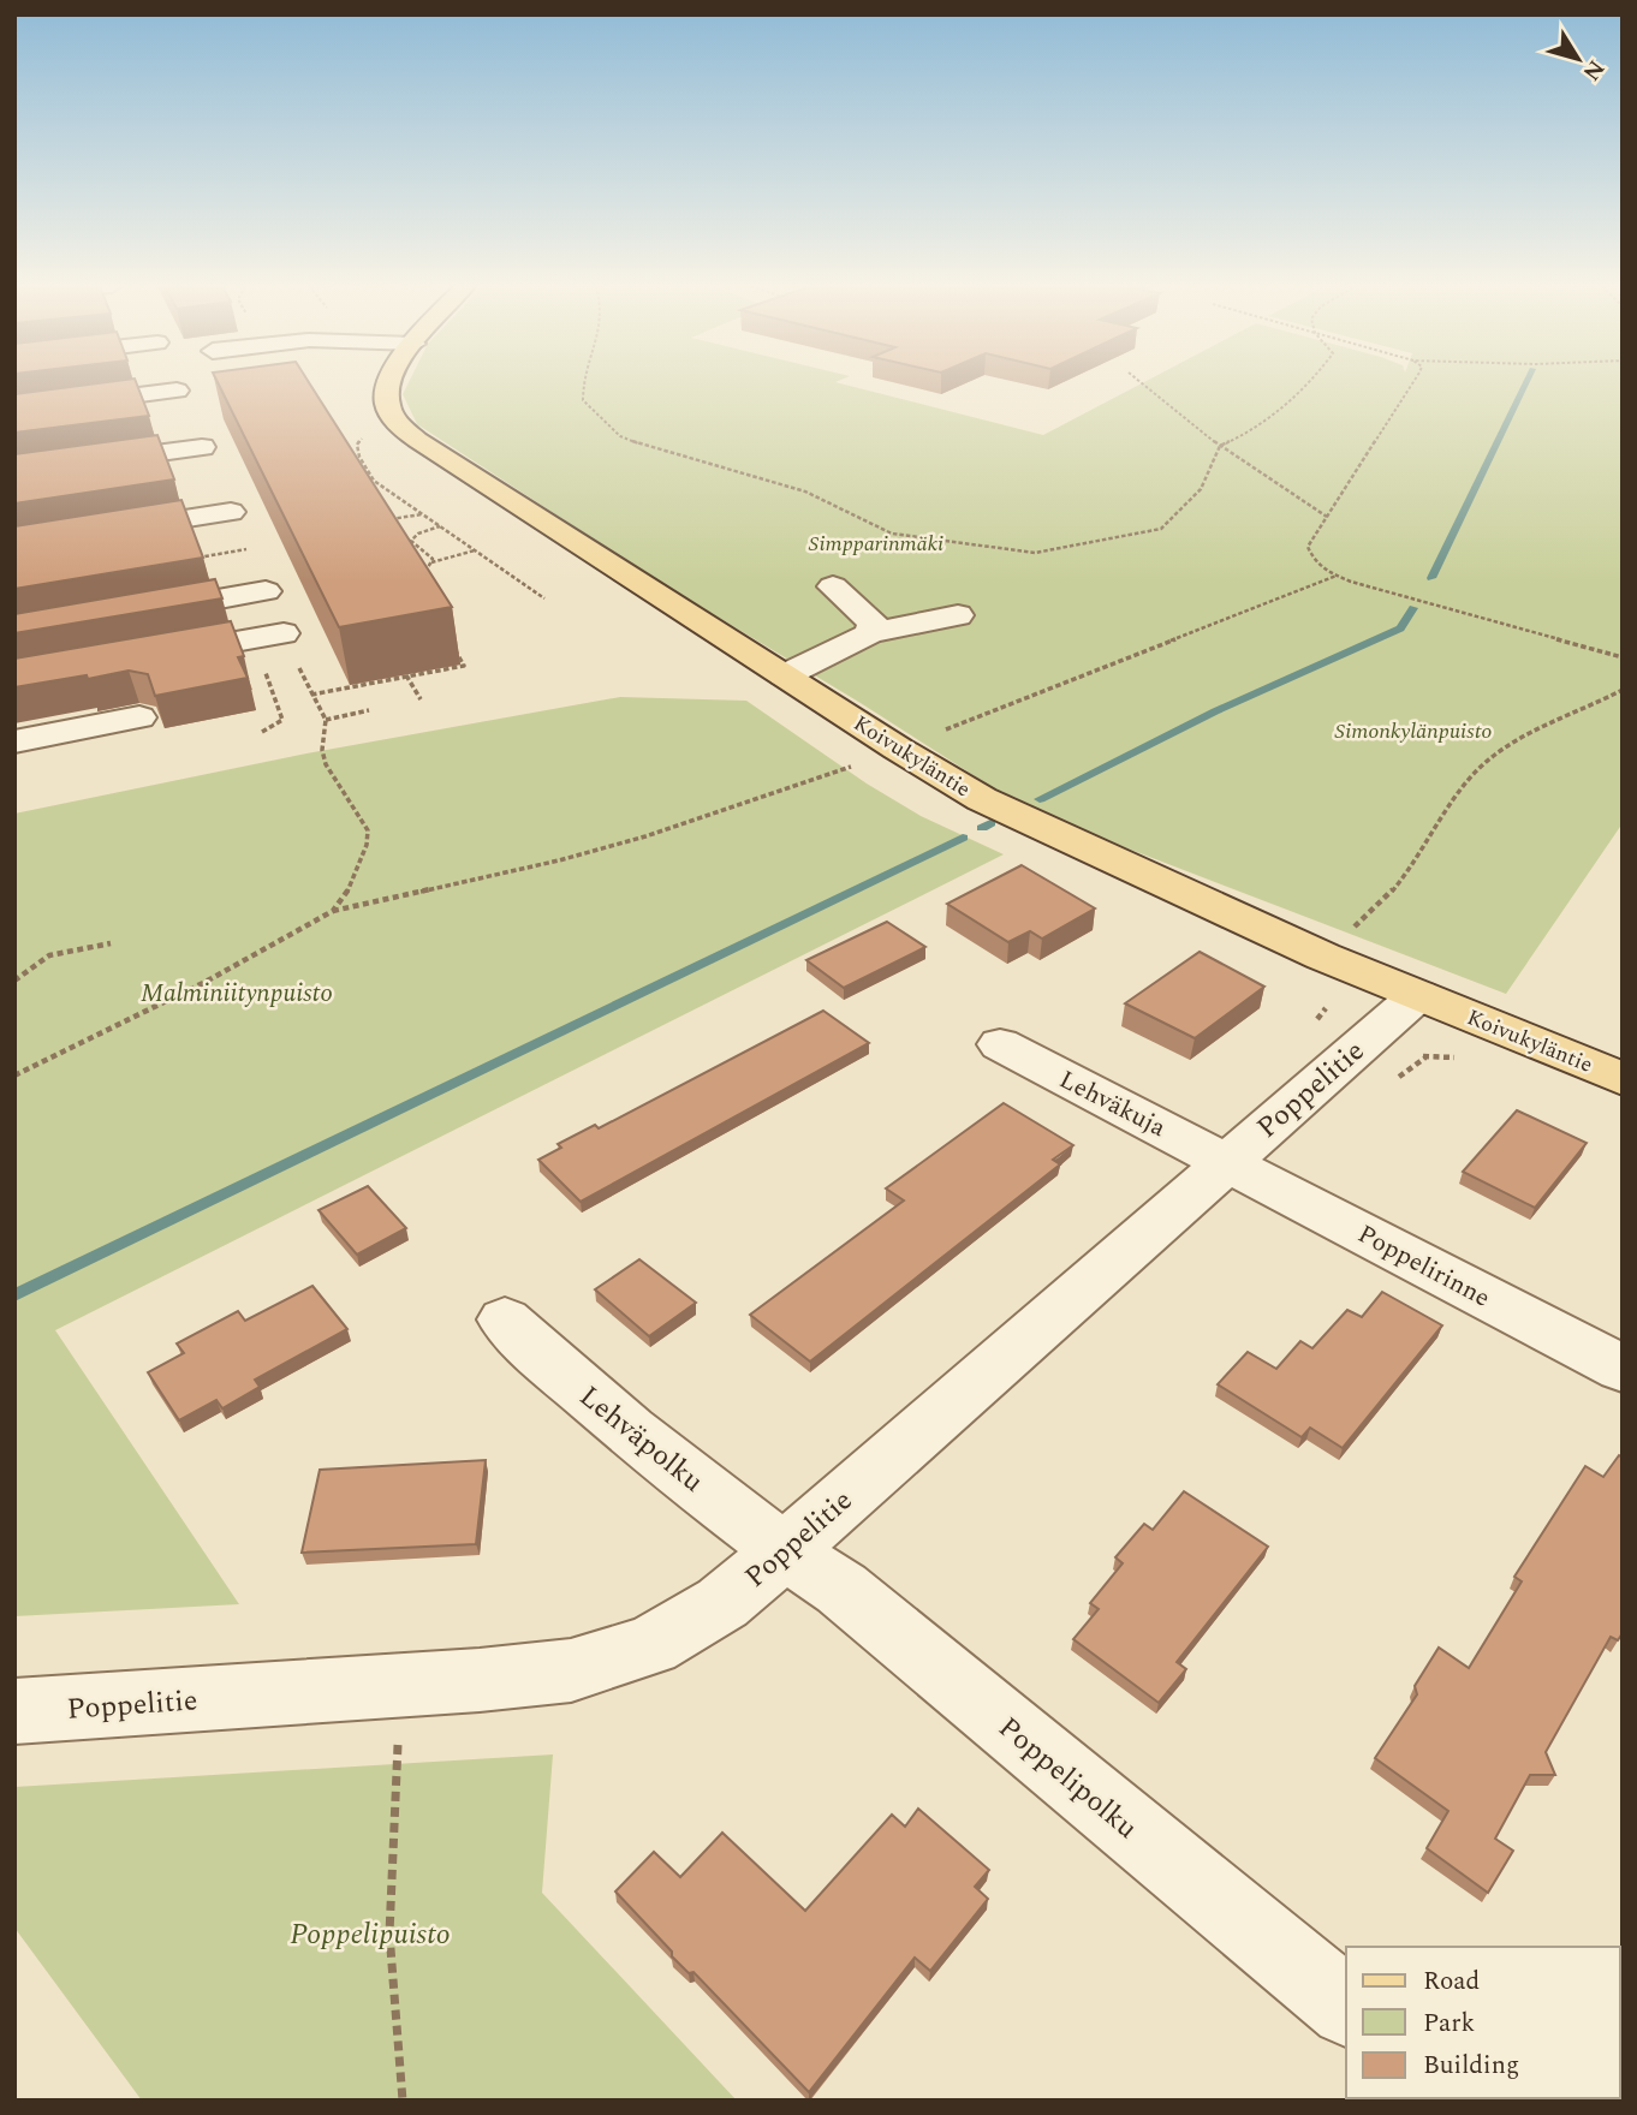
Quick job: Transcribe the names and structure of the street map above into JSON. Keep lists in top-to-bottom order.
{
  "streets": {
    "main road": ["Koivukyläntie"],
    "street": [
      "Poppelitie",
      "Lehväkuja",
      "Poppelirinne",
      "Lehväpolku",
      "Poppelipolku"
    ]
  },
  "crossings": [
    ["Koivukyläntie", "Poppelitie"],
    ["Poppelitie", "Lehväkuja"],
    ["Poppelitie", "Poppelirinne"],
    ["Poppelitie", "Lehväpolku"],
    ["Poppelitie", "Poppelipolku"],
    ["Lehväkuja", "Poppelirinne"],
    ["Lehväpolku", "Poppelipolku"]
  ],
  "parks": [
    "Simpparinmäki",
    "Simonkylänpuisto",
    "Malminiitynpuisto",
    "Poppelipuisto"
  ],
  "legend": ["Road", "Park", "Building"],
  "north": "bottom right"
}
